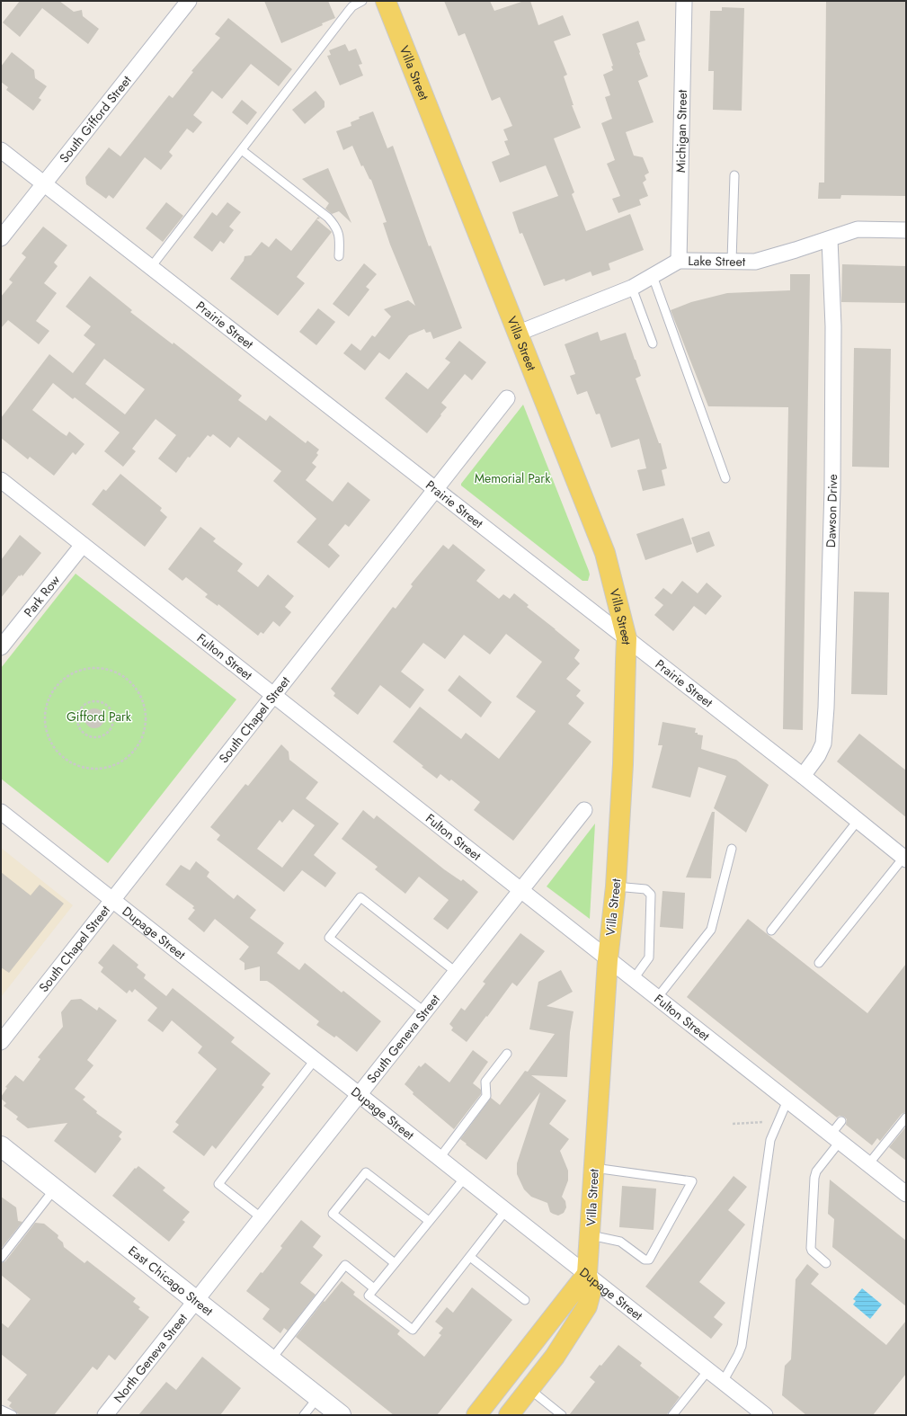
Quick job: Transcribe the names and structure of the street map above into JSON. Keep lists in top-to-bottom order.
{
  "streets": {
    "main road": ["Villa Street"],
    "street": [
      "South Gifford Street",
      "Michigan Street",
      "Lake Street",
      "Prairie Street",
      "Dawson Drive",
      "Park Row",
      "Fulton Street",
      "South Chapel Street",
      "Dupage Street",
      "South Geneva Street",
      "East Chicago Street",
      "North Geneva Street"
    ]
  },
  "crossings": [
    ["Villa Street", "Lake Street"],
    ["Villa Street", "Prairie Street"],
    ["Villa Street", "Fulton Street"],
    ["Villa Street", "Dupage Street"],
    ["South Gifford Street", "Prairie Street"],
    ["Michigan Street", "Lake Street"],
    ["Lake Street", "Dawson Drive"],
    ["Prairie Street", "Dawson Drive"],
    ["Prairie Street", "South Chapel Street"],
    ["Park Row", "Fulton Street"],
    ["Fulton Street", "South Chapel Street"],
    ["Fulton Street", "South Geneva Street"],
    ["South Chapel Street", "Dupage Street"],
    ["Dupage Street", "South Geneva Street"],
    ["South Geneva Street", "East Chicago Street"],
    ["South Geneva Street", "North Geneva Street"],
    ["East Chicago Street", "North Geneva Street"]
  ],
  "parks": ["Memorial Park", "Gifford Park"]
}
